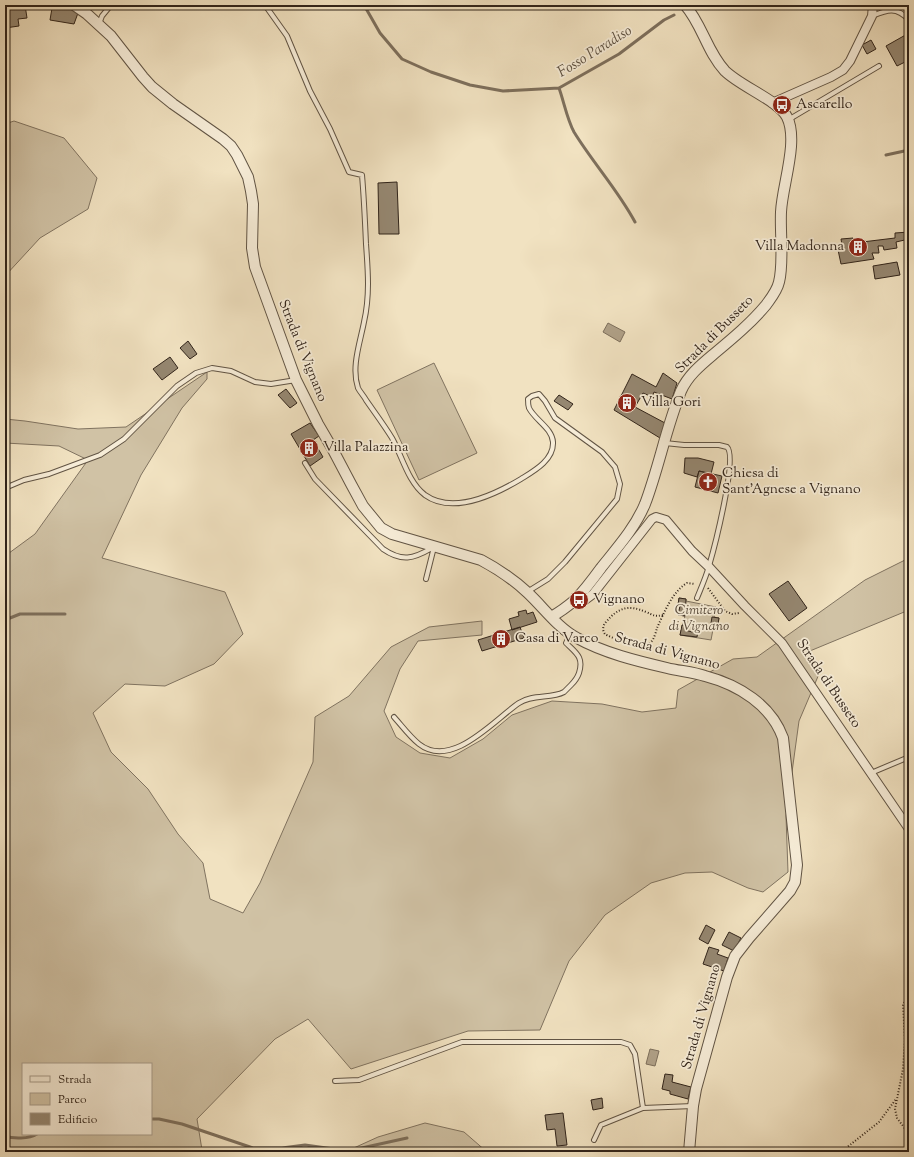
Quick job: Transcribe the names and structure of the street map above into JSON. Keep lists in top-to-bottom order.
{
  "streets": {
    "street": ["Strada di Busseto", "Strada di Vignano"]
  },
  "crossings": [
    ["Strada di Busseto", "Strada di Vignano"]
  ],
  "water": ["Fosso Paradiso"],
  "parks": ["Cimitero di Vignano"],
  "places": {
    "bus stop": ["Ascarello", "Vignano"],
    "building": [
      "Villa Madonna",
      "Villa Gori",
      "Villa Palazzina",
      "Casa di Varco"
    ],
    "church": ["Chiesa di Sant'Agnese a Vignano"]
  },
  "legend": ["Strada", "Parco", "Edificio"]
}
